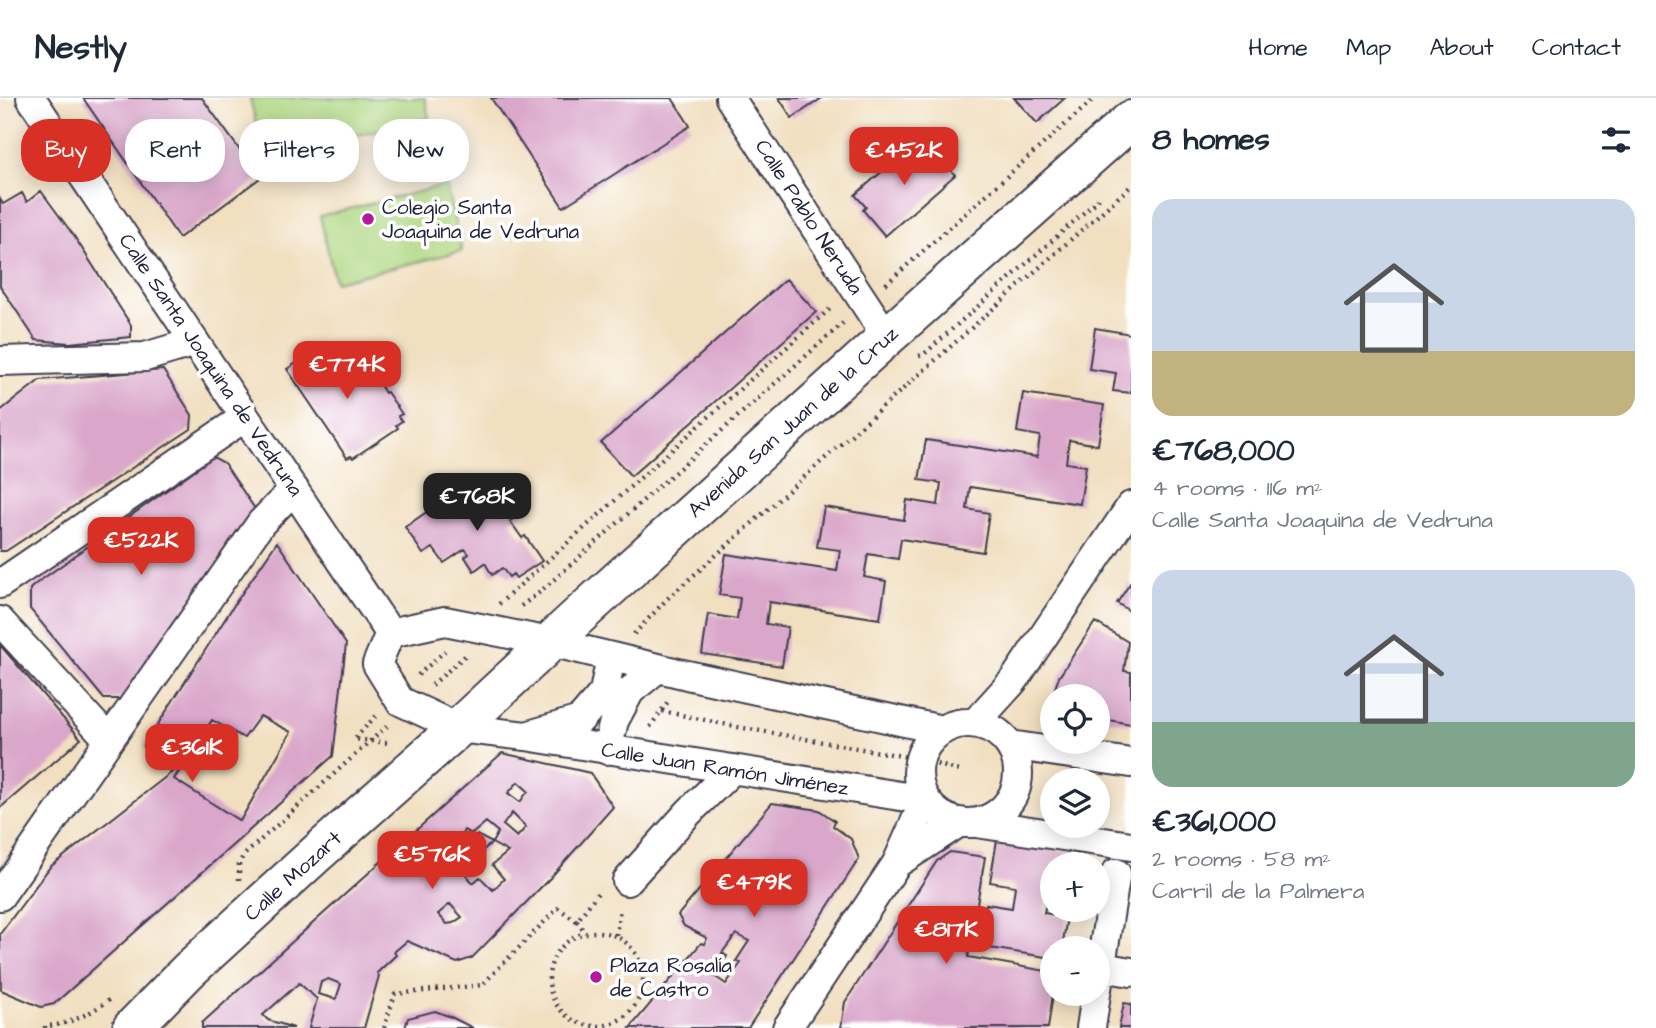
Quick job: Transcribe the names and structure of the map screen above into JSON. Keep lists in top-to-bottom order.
{
  "streets": {
    "street": [
      "Calle Pablo Neruda",
      "Calle Santa Joaquina de Vedruna",
      "Avenida San Juan de la Cruz",
      "Calle Juan Ramón Jiménez",
      "Calle Mozart"
    ]
  },
  "crossings": [
    ["Calle Pablo Neruda", "Avenida San Juan de la Cruz"],
    ["Avenida San Juan de la Cruz", "Calle Juan Ramón Jiménez"],
    ["Avenida San Juan de la Cruz", "Calle Mozart"],
    ["Calle Juan Ramón Jiménez", "Calle Mozart"]
  ],
  "places": ["Colegio Santa Joaquina de Vedruna", "Plaza Rosalía de Castro"],
  "page": {
    "header": "Nestly",
    "nav": [
      "Home",
      "Map",
      "About",
      "Contact"
    ],
    "heading": "8 homes",
    "chip": [
      "Buy",
      "Rent",
      "Filters",
      "New"
    ],
    "price": [
      "€452K",
      "€774K",
      "€768K",
      "€522K",
      "€361K",
      "€576K",
      "€479K",
      "€817K"
    ],
    "list": [
      {
        "name": "€768,000",
        "note": "4 rooms · 116 m² · Calle Santa Joaquina de Vedruna"
      },
      {
        "name": "€361,000",
        "note": "2 rooms · 58 m² · Carril de la Palmera"
      }
    ],
    "map_buttons": ["+", "−"]
  }
}
